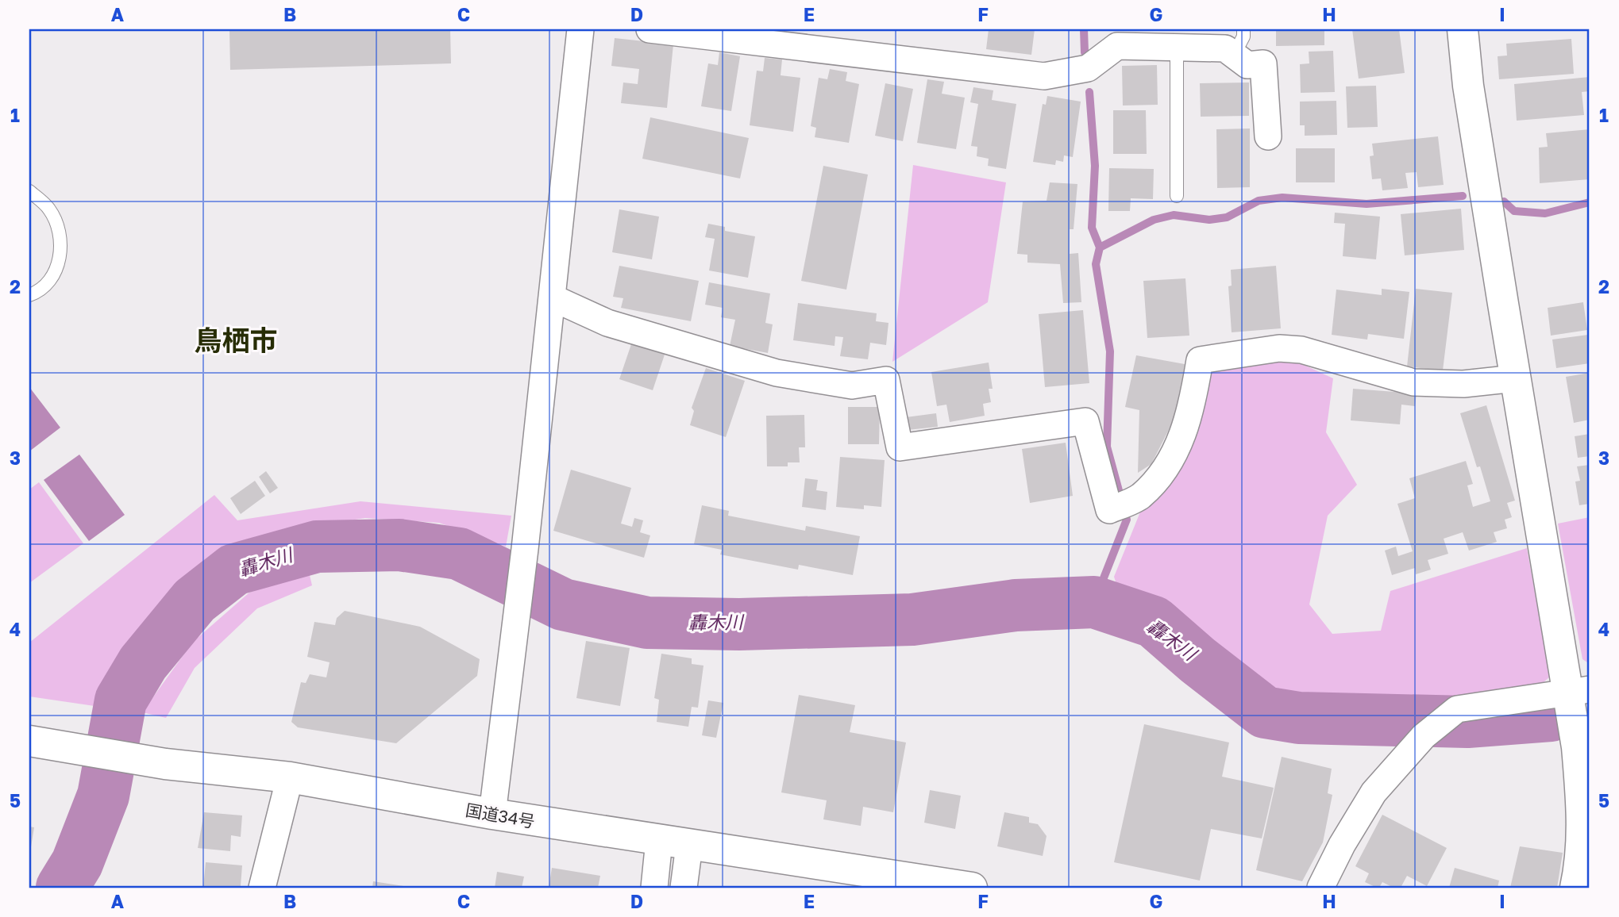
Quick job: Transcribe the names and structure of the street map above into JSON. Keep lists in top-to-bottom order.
{
  "streets": {
    "main road": ["国道34号"]
  },
  "districts": ["鳥栖市"],
  "water": ["轟木川"],
  "grid": {
    "columns": [
      "A",
      "B",
      "C",
      "D",
      "E",
      "F",
      "G",
      "H",
      "I"
    ],
    "rows": [
      "1",
      "2",
      "3",
      "4",
      "5"
    ]
  }
}
